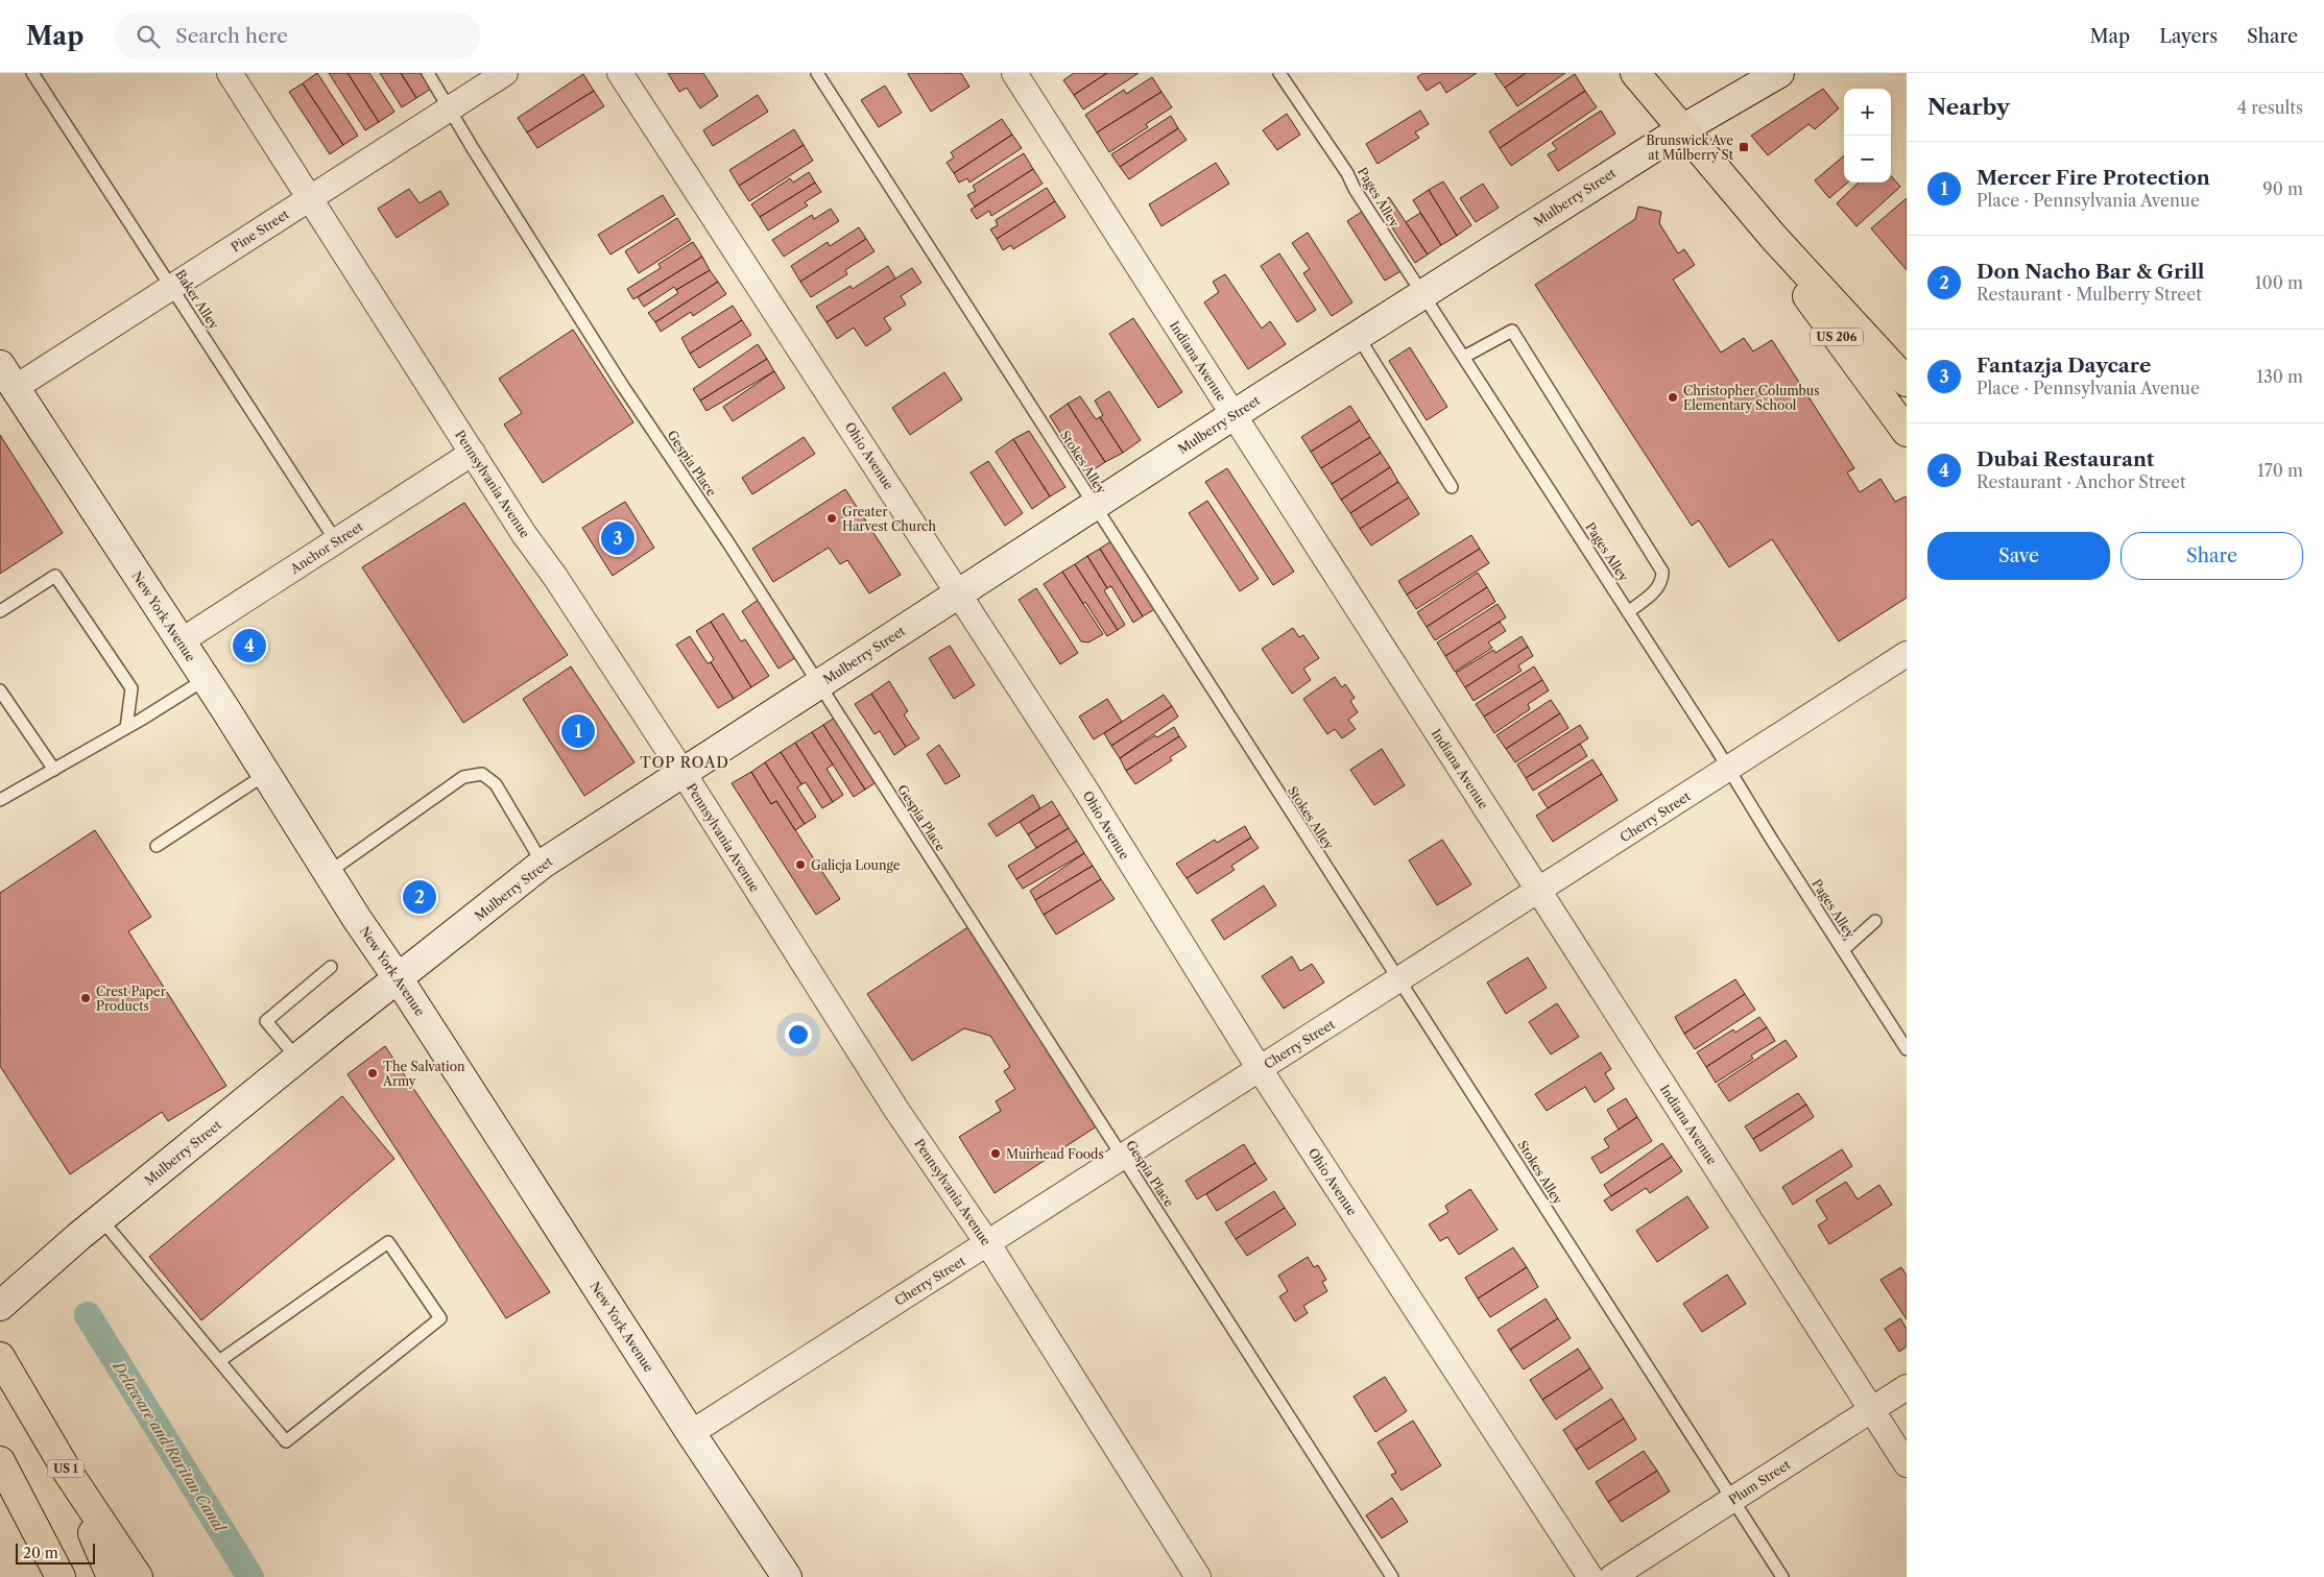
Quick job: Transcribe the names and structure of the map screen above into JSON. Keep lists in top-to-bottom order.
{
  "streets": {
    "main road": ["US 206", "US 1"],
    "street": [
      "Mulberry Street",
      "Pine Street",
      "Indiana Avenue",
      "Ohio Avenue",
      "Pennsylvania Avenue",
      "Anchor Street",
      "New York Avenue",
      "Cherry Street",
      "Plum Street"
    ],
    "lane": [
      "Pages Alley",
      "Baker Alley",
      "Stokes Alley",
      "Gespia Place"
    ]
  },
  "crossings": [
    ["Pages Alley", "Mulberry Street"],
    ["Pages Alley", "Cherry Street"],
    ["Mulberry Street", "US 206"],
    ["Mulberry Street", "Indiana Avenue"],
    ["Mulberry Street", "Ohio Avenue"],
    ["Mulberry Street", "Stokes Alley"],
    ["Mulberry Street", "Gespia Place"],
    ["Mulberry Street", "Pennsylvania Avenue"],
    ["Mulberry Street", "New York Avenue"],
    ["Pine Street", "Baker Alley"],
    ["Pine Street", "Gespia Place"],
    ["Pine Street", "Pennsylvania Avenue"],
    ["Pine Street", "New York Avenue"],
    ["Baker Alley", "Anchor Street"],
    ["Indiana Avenue", "Cherry Street"],
    ["Indiana Avenue", "Plum Street"],
    ["Ohio Avenue", "Cherry Street"],
    ["Stokes Alley", "Cherry Street"],
    ["Stokes Alley", "Plum Street"],
    ["Gespia Place", "Cherry Street"],
    ["Pennsylvania Avenue", "Anchor Street"],
    ["Pennsylvania Avenue", "Cherry Street"],
    ["Anchor Street", "New York Avenue"],
    ["New York Avenue", "Cherry Street"]
  ],
  "districts": ["TOP ROAD"],
  "water": ["Delaware and Raritan Canal"],
  "places": {
    "transit": ["Brunswick Ave at Mulberry St"],
    "other": [
      "Christopher Columbus Elementary School",
      "Greater Harvest Church",
      "Galicja Lounge",
      "Crest Paper Products",
      "The Salvation Army",
      "Muirhead Foods"
    ]
  },
  "scale_bar": "20 m",
  "page": {
    "header": "Map",
    "search": "Search here",
    "nav": ["Map", "Layers", "Share"],
    "heading": ["Nearby", "4 results"],
    "map_buttons": ["+", "−"],
    "list": [
      {
        "mark": "1",
        "name": "Mercer Fire Protection",
        "note": "Place · Pennsylvania Avenue",
        "value": "90 m"
      },
      {
        "mark": "2",
        "name": "Don Nacho Bar & Grill",
        "note": "Restaurant · Mulberry Street",
        "value": "100 m"
      },
      {
        "mark": "3",
        "name": "Fantazja Daycare",
        "note": "Place · Pennsylvania Avenue",
        "value": "130 m"
      },
      {
        "mark": "4",
        "name": "Dubai Restaurant",
        "note": "Restaurant · Anchor Street",
        "value": "170 m"
      }
    ],
    "buttons": ["Save", "Share"],
    "pins": [
      "3",
      "4",
      "1",
      "2"
    ],
    "scale": "20 m"
  }
}
